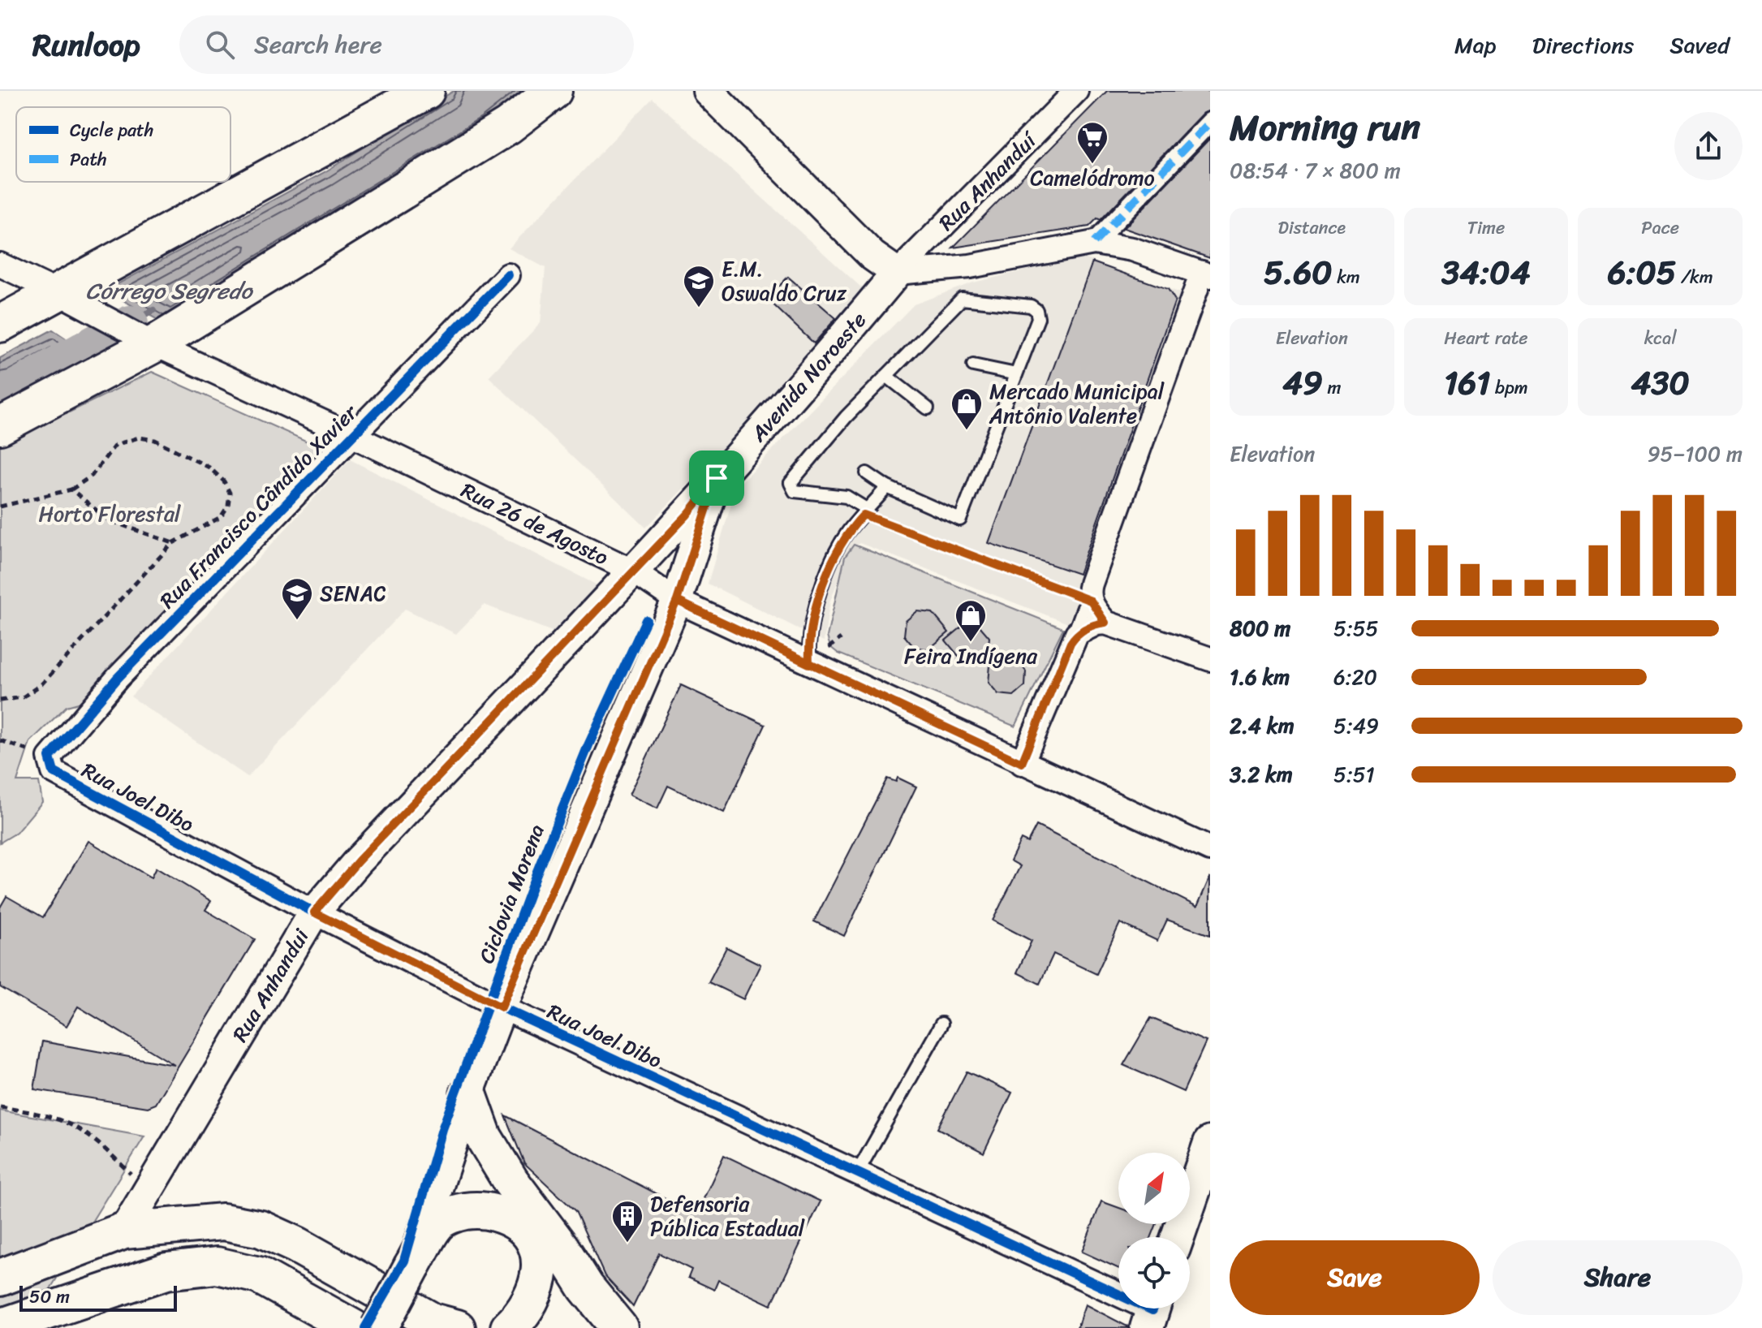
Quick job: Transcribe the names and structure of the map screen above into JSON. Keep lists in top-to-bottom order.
{
  "streets": {
    "main road": ["Rua Anhandui"],
    "street": [
      "Rua Anhanduí",
      "Avenida Noroeste",
      "Rua Francisco Cândido Xavier",
      "Rua 26 de Agosto",
      "Rua Joel Dibo"
    ],
    "cycle path": ["Ciclovia Morena"]
  },
  "crossings": [
    ["Rua Anhanduí", "Avenida Noroeste"],
    ["Avenida Noroeste", "Rua 26 de Agosto"],
    ["Avenida Noroeste", "Rua Joel Dibo"],
    ["Avenida Noroeste", "Rua Anhandui"],
    ["Rua Francisco Cândido Xavier", "Rua 26 de Agosto"],
    ["Rua Francisco Cândido Xavier", "Rua Joel Dibo"],
    ["Rua 26 de Agosto", "Rua Anhandui"],
    ["Rua Joel Dibo", "Rua Anhandui"]
  ],
  "water": ["Córrego Segredo"],
  "parks": ["Horto Florestal"],
  "places": {
    "supermarket": ["Camelódromo"],
    "school or university": ["E.M. Oswaldo Cruz", "SENAC"],
    "shop": ["Mercado Municipal Antônio Valente", "Feira Indígena"],
    "building": ["Defensoria Pública Estadual"]
  },
  "legend": ["Cycle path", "Path"],
  "scale_bar": "50 m",
  "north": "top right",
  "page": {
    "header": "Runloop",
    "search": "Search here",
    "nav": ["Map", "Directions", "Saved"],
    "heading": ["Morning run", "08:54 · 7 × 800 m"],
    "stats": [
      ["Distance", "5.60 km"],
      ["Time", "34:04"],
      ["Pace", "6:05 /km"],
      ["Elevation", "49 m"],
      ["Heart rate", "161 bpm"],
      ["kcal", "430"]
    ],
    "chart": ["Elevation", "95–100 m"],
    "list": [
      {
        "name": "800 m",
        "note": "5:55"
      },
      {
        "name": "1.6 km",
        "note": "6:20"
      },
      {
        "name": "2.4 km",
        "note": "5:49"
      },
      {
        "name": "3.2 km",
        "note": "5:51"
      }
    ],
    "buttons": ["Save", "Share"],
    "scale": "50 m"
  }
}
